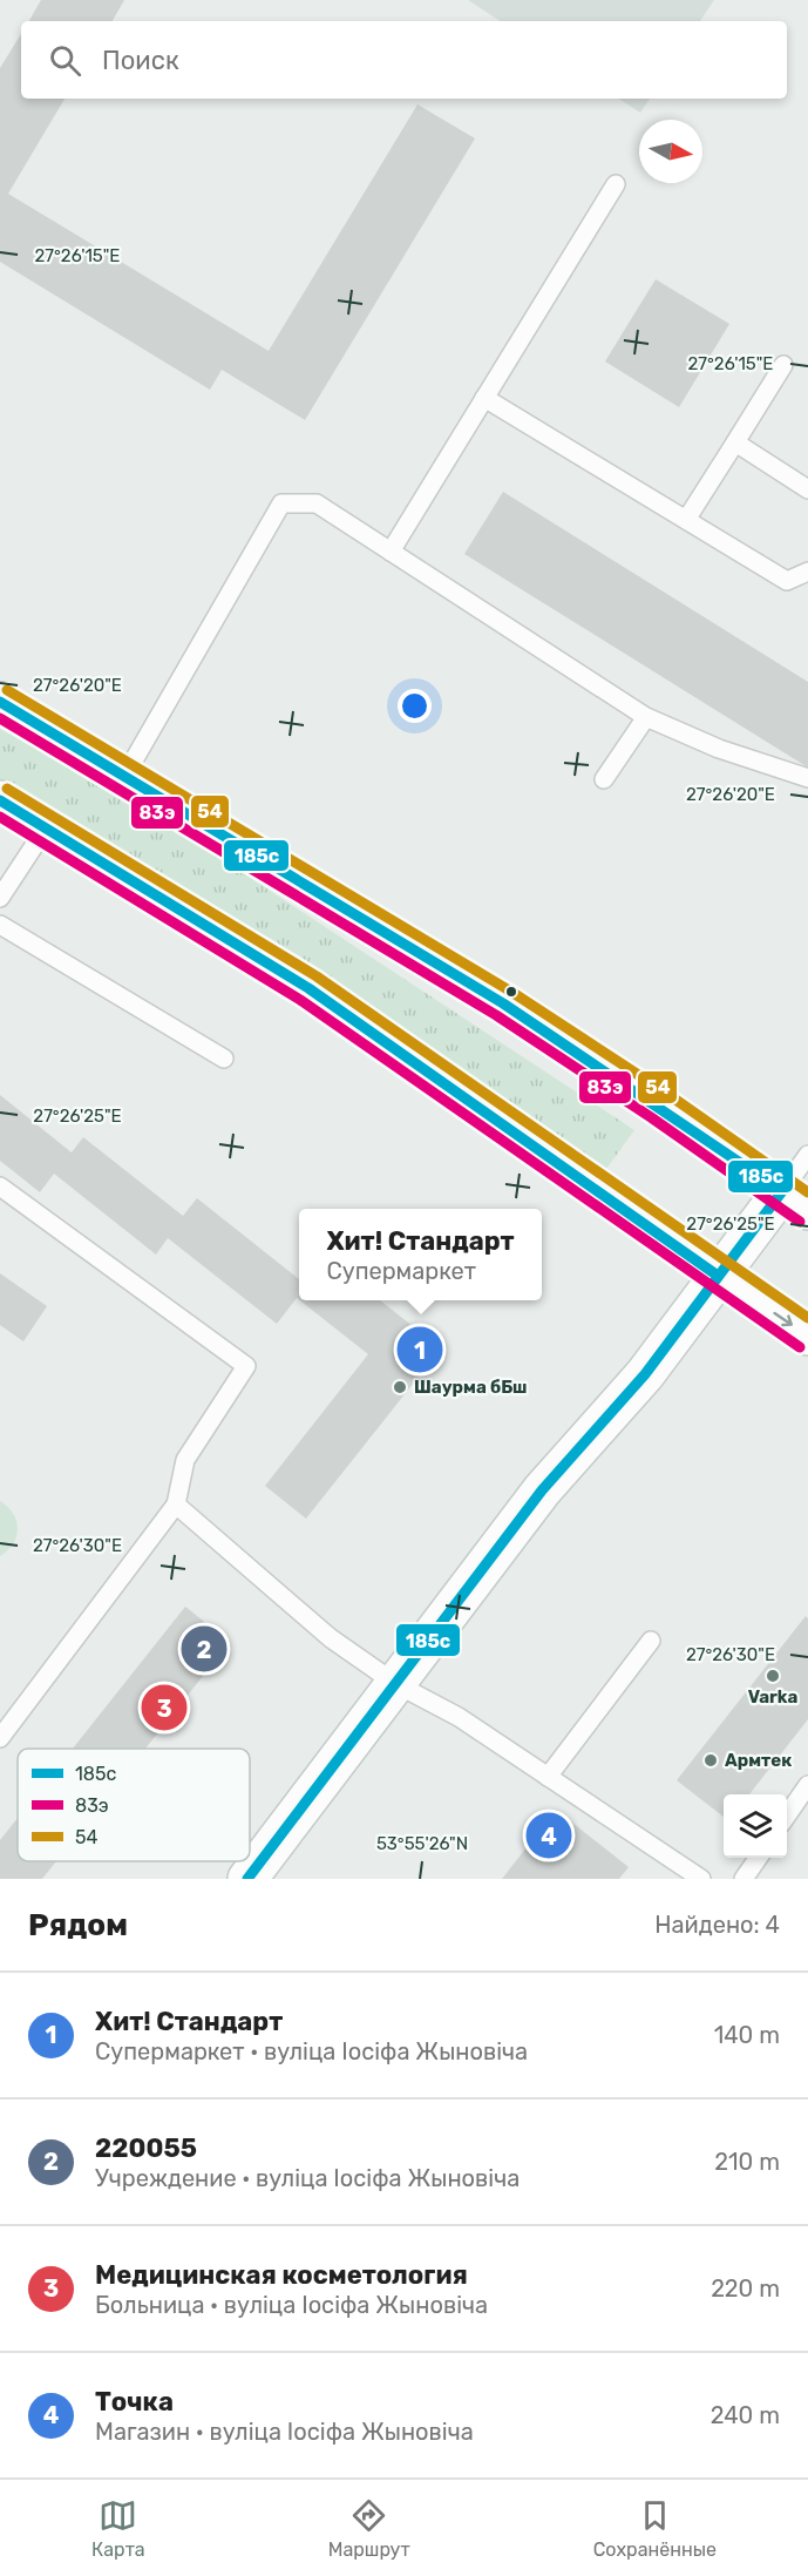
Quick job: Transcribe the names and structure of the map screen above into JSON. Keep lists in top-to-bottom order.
{
  "places": ["Шаурма бБш", "Varka", "Армтек"],
  "lines": ["transit line 54", "transit line 185с", "transit line 83э"],
  "legend": ["185с", "83э", "54"],
  "north": "right",
  "page": {
    "search": "Поиск",
    "popup": ["Хит! Стандарт", "Супермаркет"],
    "pins": [
      "1",
      "2",
      "3",
      "4"
    ],
    "heading": ["Рядом", "Найдено: 4"],
    "list": [
      {
        "mark": "1",
        "name": "Хит! Стандарт",
        "note": "Супермаркет · вуліца Іосіфа Жыновіча",
        "value": "140 m"
      },
      {
        "mark": "2",
        "name": "220055",
        "note": "Учреждение · вуліца Іосіфа Жыновіча",
        "value": "210 m"
      },
      {
        "mark": "3",
        "name": "Медицинская косметология",
        "note": "Больница · вуліца Іосіфа Жыновіча",
        "value": "220 m"
      },
      {
        "mark": "4",
        "name": "Точка",
        "note": "Магазин · вуліца Іосіфа Жыновіча",
        "value": "240 m"
      }
    ],
    "nav": ["Карта", "Маршрут", "Сохранённые"]
  },
  "coordinates": [
    "27°26'15\"E",
    "27°26'20\"E",
    "27°26'25\"E",
    "27°26'30\"E",
    "53°55'26\"N"
  ]
}
